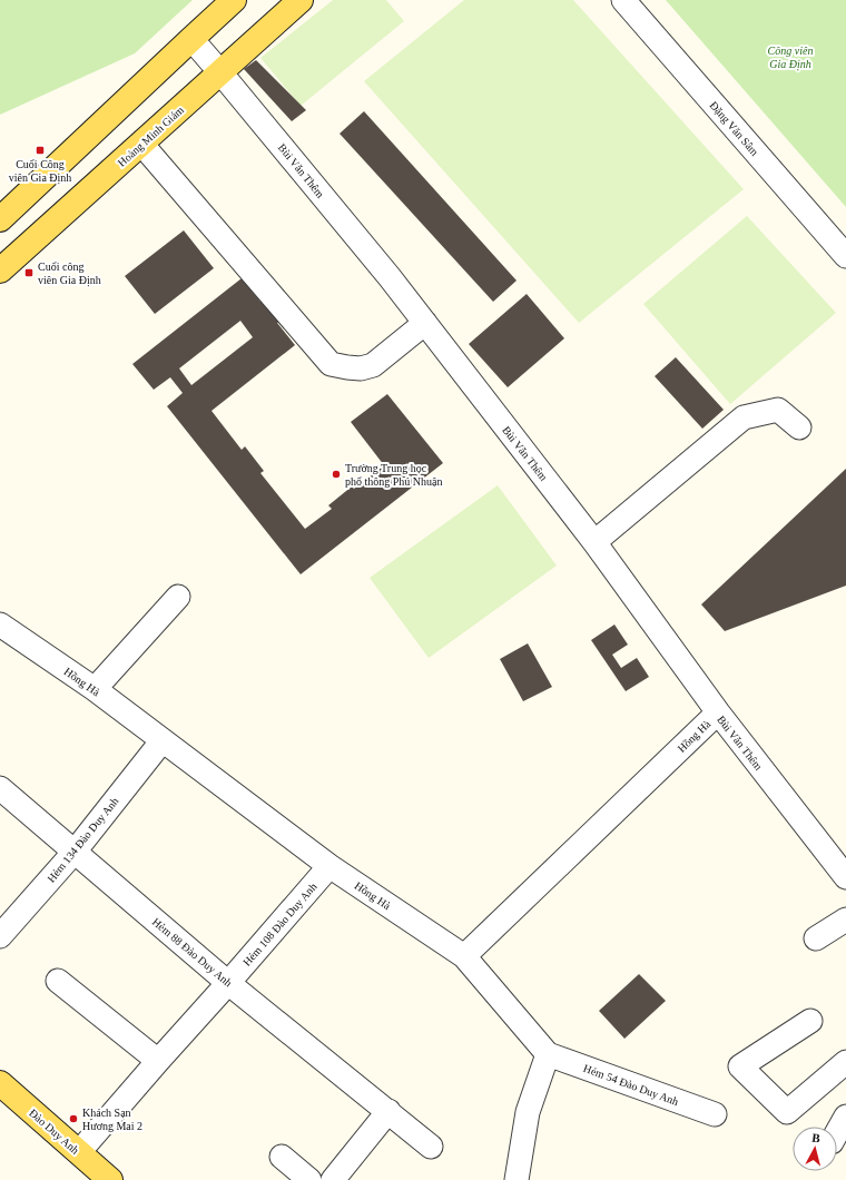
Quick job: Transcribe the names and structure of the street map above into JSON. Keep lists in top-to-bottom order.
{
  "streets": {
    "main road": ["Hoàng Minh Giám", "Đào Duy Anh"],
    "street": [
      "Đặng Văn Sâm",
      "Bùi Văn Thêm",
      "Hồng Hà",
      "Hẻm 134 Đào Duy Anh",
      "Hẻm 108 Đào Duy Anh",
      "Hẻm 88 Đào Duy Anh",
      "Hẻm 54 Đào Duy Anh"
    ]
  },
  "crossings": [
    ["Hoàng Minh Giám", "Bùi Văn Thêm"],
    ["Bùi Văn Thêm", "Hồng Hà"],
    ["Hồng Hà", "Hẻm 134 Đào Duy Anh"],
    ["Hồng Hà", "Hẻm 108 Đào Duy Anh"],
    ["Hồng Hà", "Hẻm 54 Đào Duy Anh"],
    ["Hẻm 134 Đào Duy Anh", "Hẻm 88 Đào Duy Anh"],
    ["Hẻm 108 Đào Duy Anh", "Hẻm 88 Đào Duy Anh"],
    ["Hẻm 108 Đào Duy Anh", "Đào Duy Anh"]
  ],
  "parks": ["Công viên Gia Định"],
  "places": {
    "transit": ["Cuối Công viên Gia Định", "Cuối công viên Gia Định"],
    "other": ["Trường Trung học phổ thông Phú Nhuận", "Khách Sạn Hương Mai 2"]
  },
  "north": "top"
}
